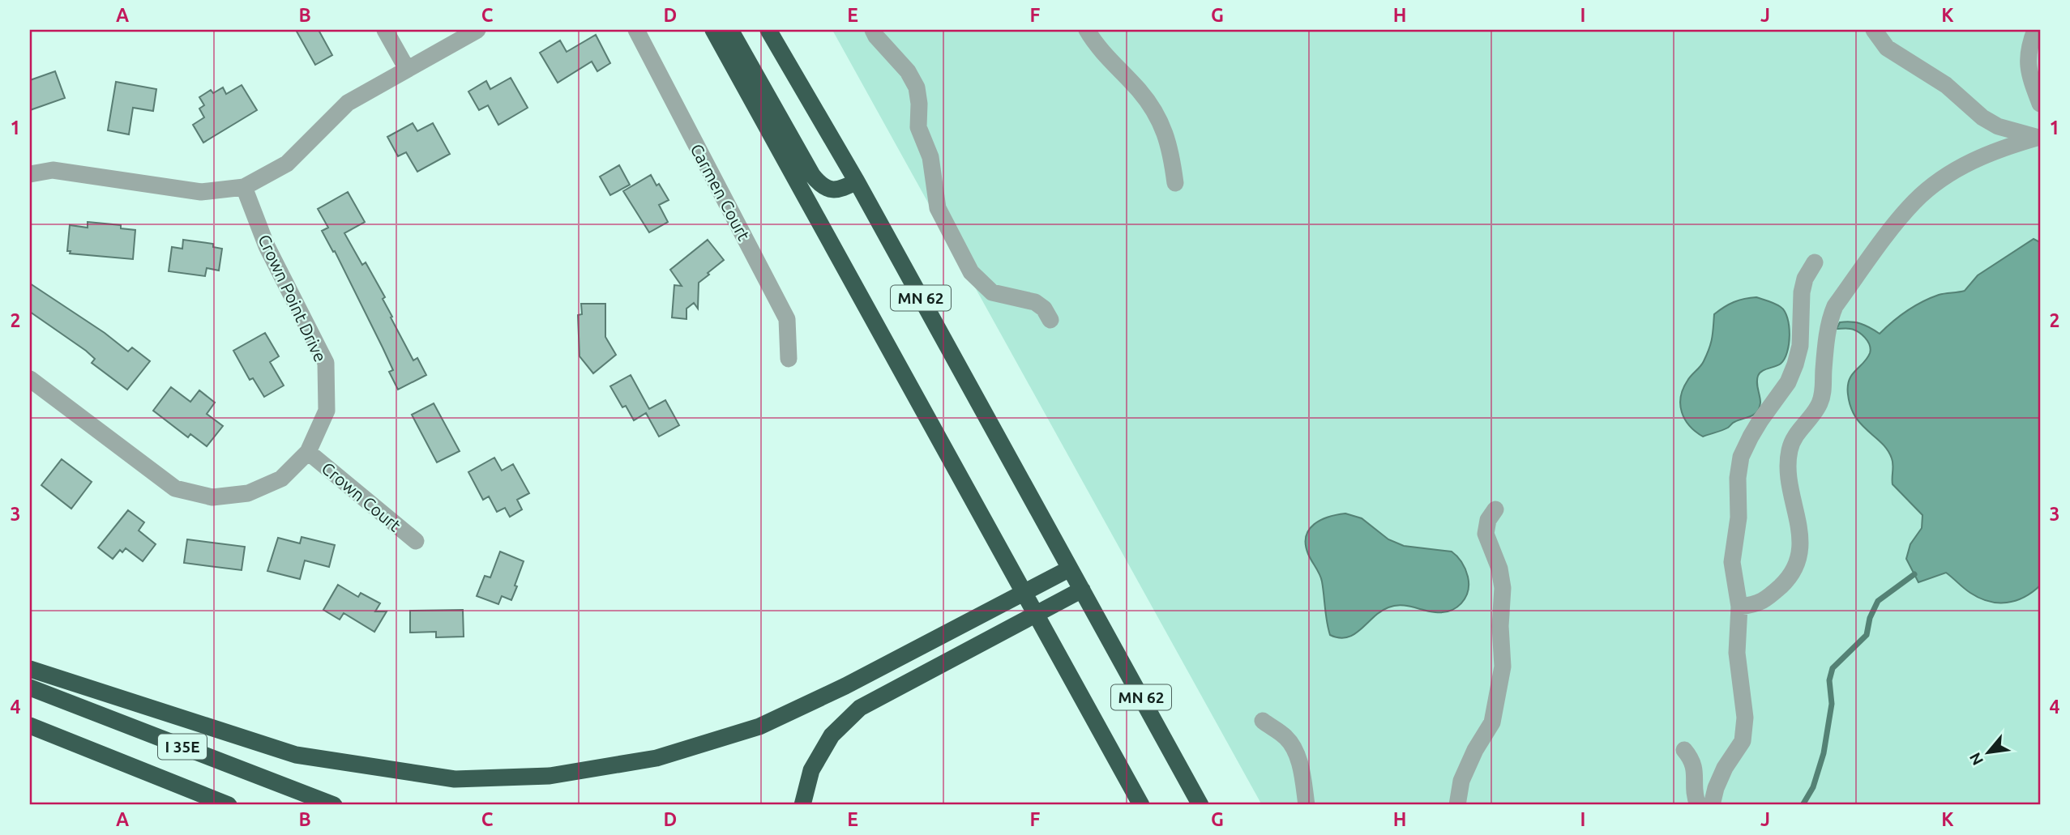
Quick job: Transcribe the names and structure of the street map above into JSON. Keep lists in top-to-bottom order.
{
  "streets": {
    "highway": ["MN 62", "I 35E"],
    "street": ["Carmen Court", "Crown Point Drive", "Crown Court"]
  },
  "crossings": [
    ["Crown Point Drive", "Crown Court"]
  ],
  "north": "bottom left",
  "grid": {
    "columns": [
      "A",
      "B",
      "C",
      "D",
      "E",
      "F",
      "G",
      "H",
      "I",
      "J",
      "K"
    ],
    "rows": [
      "1",
      "2",
      "3",
      "4"
    ]
  }
}
